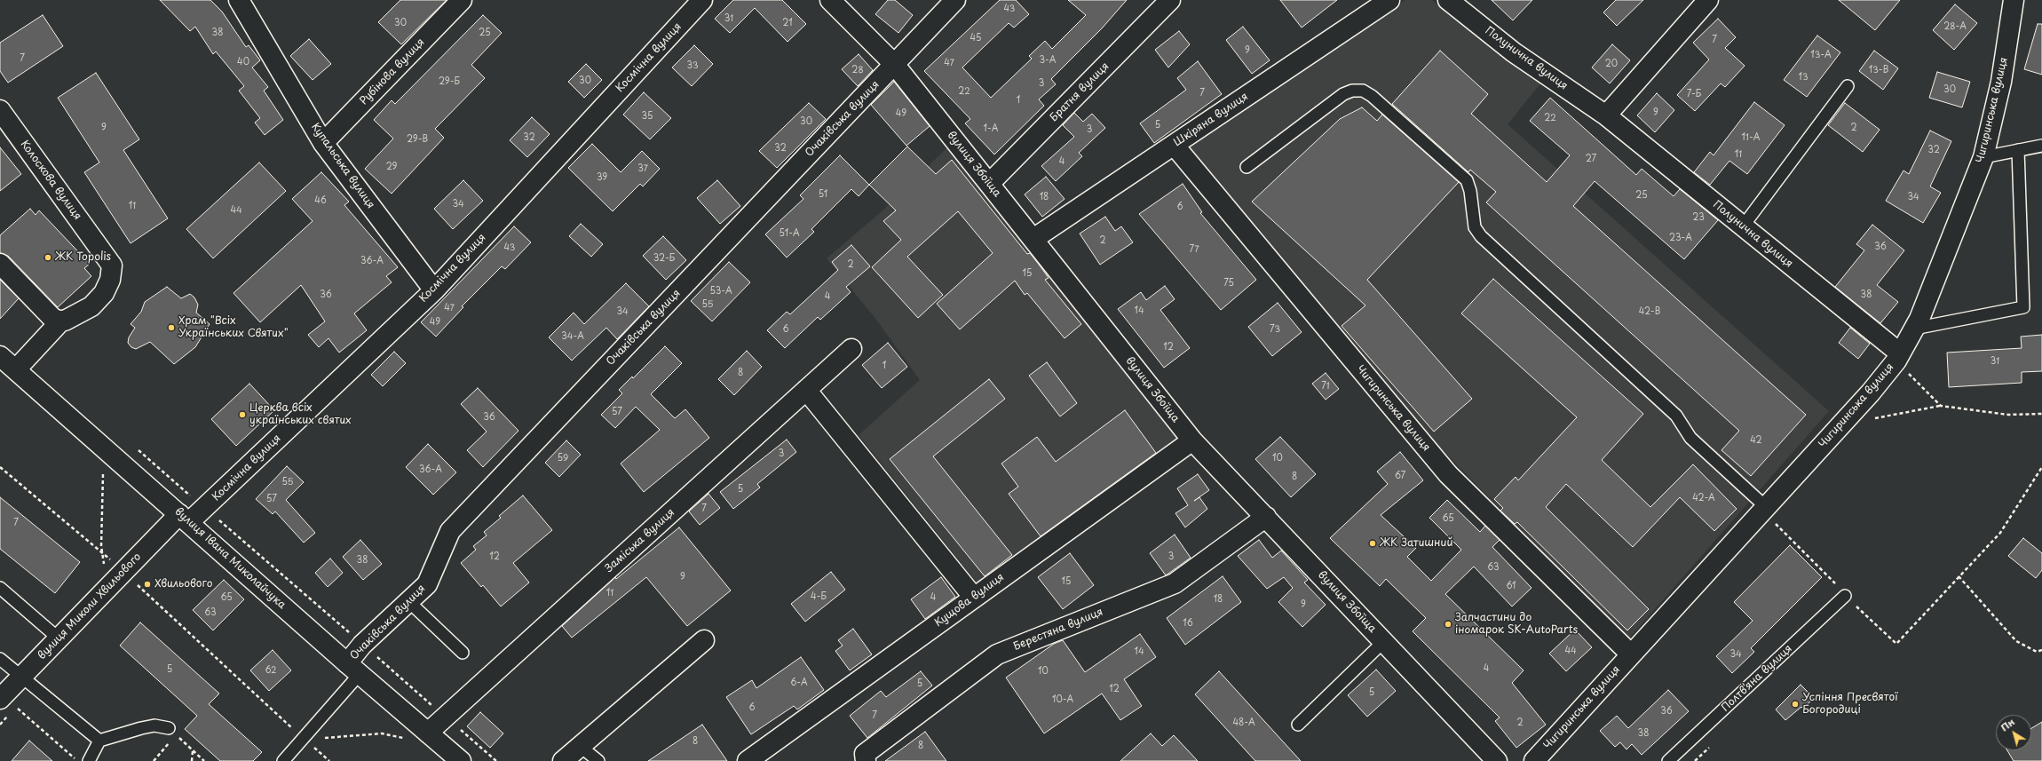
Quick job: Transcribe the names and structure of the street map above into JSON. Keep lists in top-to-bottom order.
{
  "streets": {
    "street": [
      "Космічна вулиця",
      "Полунична вулиця",
      "Рубінова вулиця",
      "Братня вулиця",
      "Чигиринська вулиця",
      "Очаківська вулиця",
      "Шкіряна вулиця",
      "вулиця Збоїща",
      "Купальська вулиця",
      "Колоскова вулиця",
      "Заміська вулиця",
      "вулиця Івана Миколайчука",
      "Кущова вулиця",
      "вулиця Миколи Хвильового",
      "Берестяна вулиця"
    ],
    "lane": ["Полтвʼяна вулиця"]
  },
  "crossings": [
    ["Космічна вулиця", "Купальська вулиця"],
    ["Космічна вулиця", "вулиця Івана Миколайчука"],
    ["Космічна вулиця", "вулиця Миколи Хвильового"],
    ["Полунична вулиця", "Чигиринська вулиця"],
    ["Рубінова вулиця", "Купальська вулиця"],
    ["Братня вулиця", "вулиця Збоїща"],
    ["Чигиринська вулиця", "Шкіряна вулиця"],
    ["Очаківська вулиця", "вулиця Збоїща"],
    ["Очаківська вулиця", "вулиця Івана Миколайчука"],
    ["Шкіряна вулиця", "вулиця Збоїща"],
    ["вулиця Збоїща", "Кущова вулиця"],
    ["вулиця Збоїща", "Берестяна вулиця"],
    ["Заміська вулиця", "вулиця Івана Миколайчука"],
    ["вулиця Івана Миколайчука", "вулиця Миколи Хвильового"]
  ],
  "places": [
    "ЖК Topolis",
    "Храм \"Всіх Українських Святих\"",
    "Церква всіх українських святих",
    "ЖК Затишний",
    "Хвильового",
    "Запчастини до іномарок SK-AutoParts",
    "Успіння Пресвятої Богородиці"
  ],
  "house_numbers": [
    "43",
    "31",
    "30",
    "21",
    "28-А",
    "38",
    "25",
    "45",
    "7",
    "9",
    "13-А",
    "7",
    "3-А",
    "40",
    "47",
    "20",
    "33",
    "28",
    "13-В",
    "13",
    "30",
    "29-Б",
    "3",
    "30",
    "22",
    "7",
    "7-Б",
    "1",
    "9",
    "49",
    "35",
    "22",
    "30",
    "5",
    "9",
    "2",
    "1-А",
    "3",
    "32",
    "11-А",
    "29-В",
    "32",
    "32",
    "11",
    "27",
    "4",
    "29",
    "37",
    "39",
    "51",
    "25",
    "18",
    "34",
    "46",
    "34",
    "11",
    "6",
    "44",
    "23",
    "51-А",
    "23-А",
    "2",
    "36",
    "43",
    "77",
    "32-Б",
    "36-А",
    "2",
    "15",
    "75",
    "53-А",
    "36",
    "38",
    "4",
    "55",
    "47",
    "14",
    "34",
    "42-В",
    "49",
    "6",
    "73",
    "34-А",
    "12",
    "31",
    "1",
    "8",
    "71",
    "57",
    "36",
    "42",
    "3",
    "59",
    "10",
    "36-А",
    "67",
    "8",
    "55",
    "5",
    "42-А",
    "57",
    "7",
    "65",
    "7",
    "12",
    "3",
    "38",
    "63",
    "9",
    "15",
    "61",
    "11",
    "4-Б",
    "65",
    "4",
    "18",
    "9",
    "63",
    "16",
    "44",
    "14",
    "34",
    "4",
    "5",
    "62",
    "10",
    "6-А",
    "5",
    "12",
    "5",
    "10-А",
    "6",
    "36",
    "7",
    "48-А",
    "2",
    "38",
    "8",
    "8"
  ],
  "north": "top left"
}
